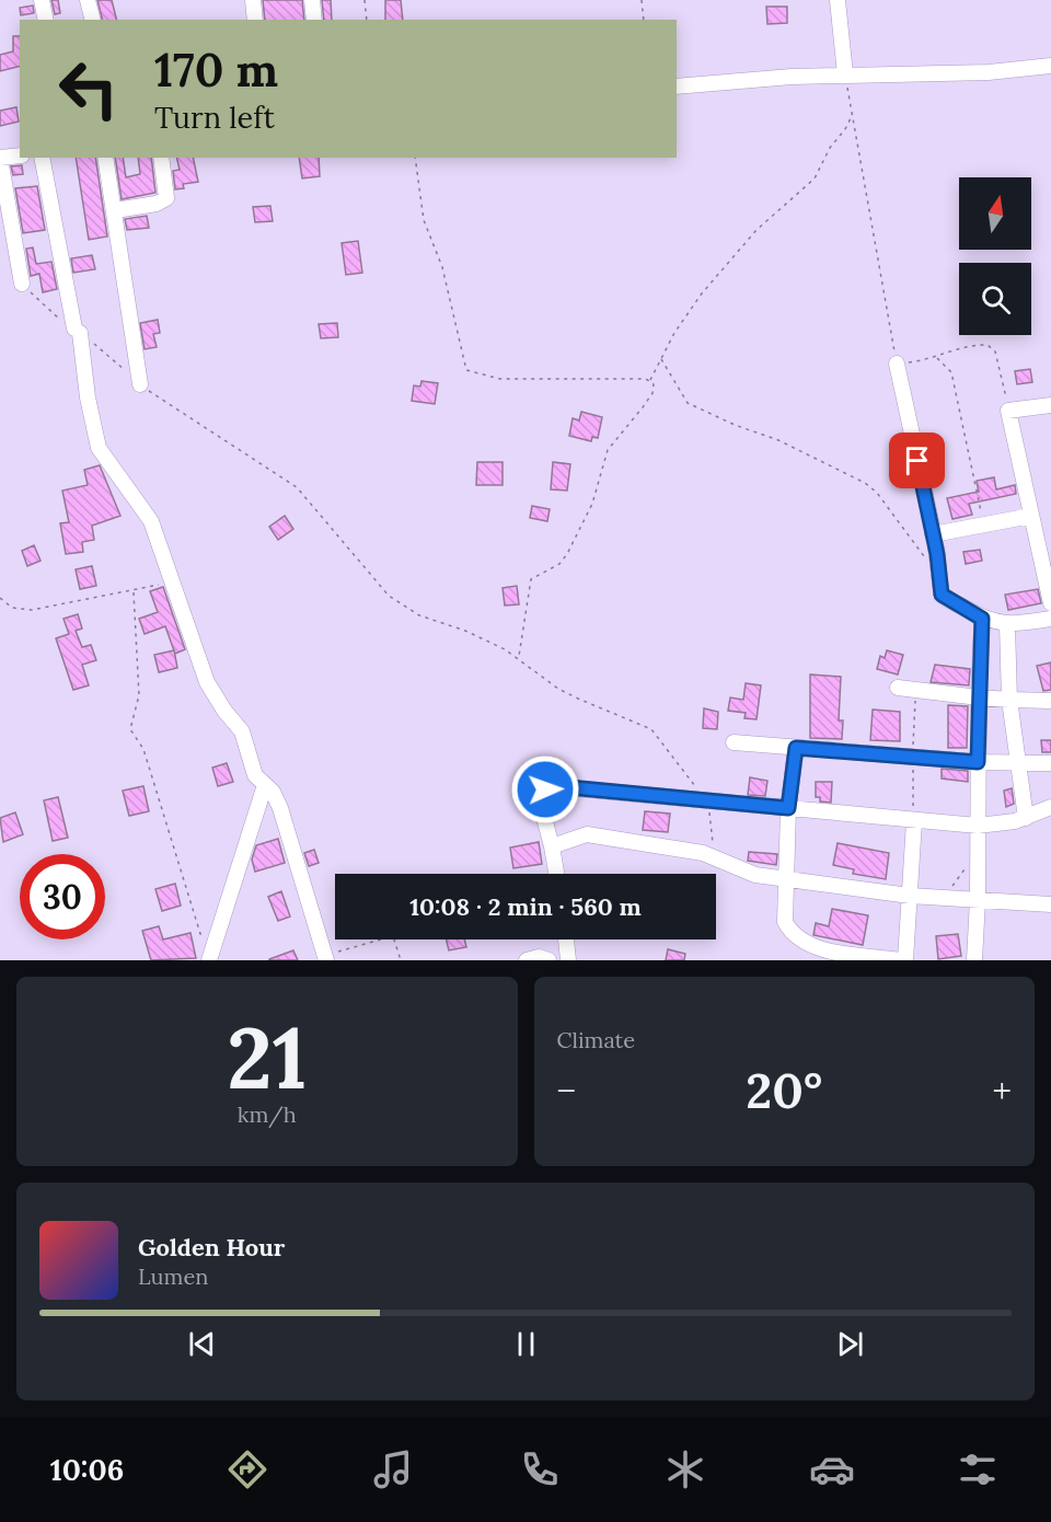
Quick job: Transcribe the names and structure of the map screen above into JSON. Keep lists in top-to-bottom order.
{
  "north": "top",
  "page": {
    "turn": ["170 m", "Turn left"],
    "limit": "30",
    "trip": "10:08 · 2 min · 560 m",
    "tile": [
      ["21", "km/h"],
      "Climate"
    ],
    "heat": ["−", "20°", "+"],
    "song": ["Golden Hour", "Lumen"],
    "tabs": "10:06"
  }
}
